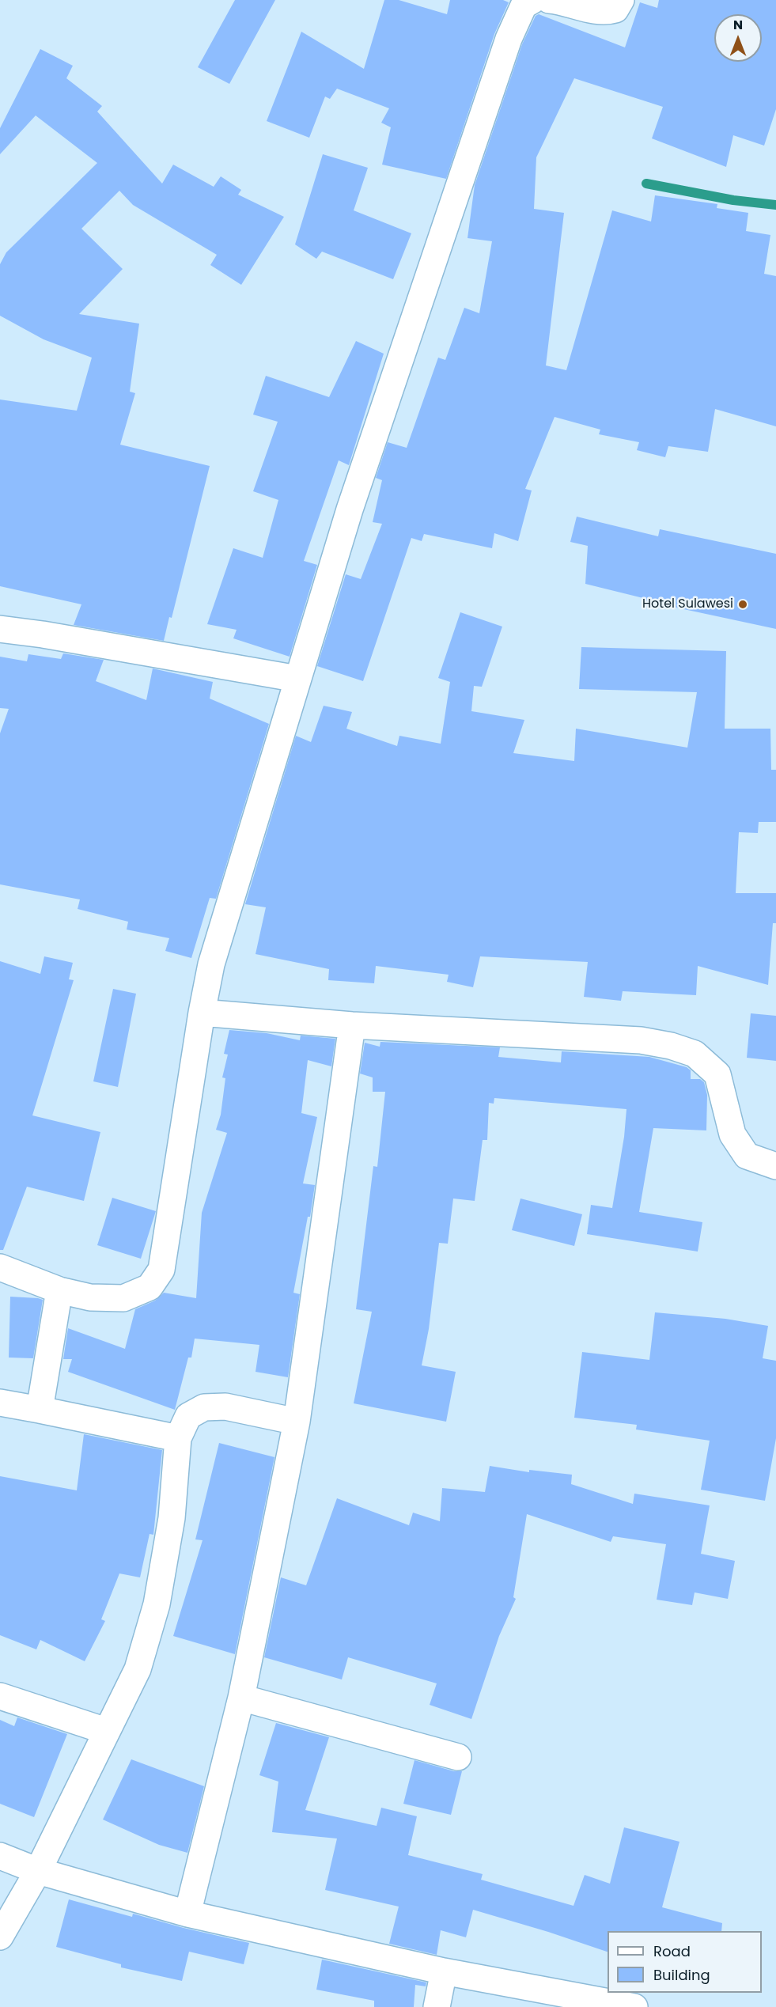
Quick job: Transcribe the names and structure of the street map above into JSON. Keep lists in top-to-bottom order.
{
  "places": ["Hotel Sulawesi"],
  "legend": ["Road", "Building"],
  "north": "top"
}
